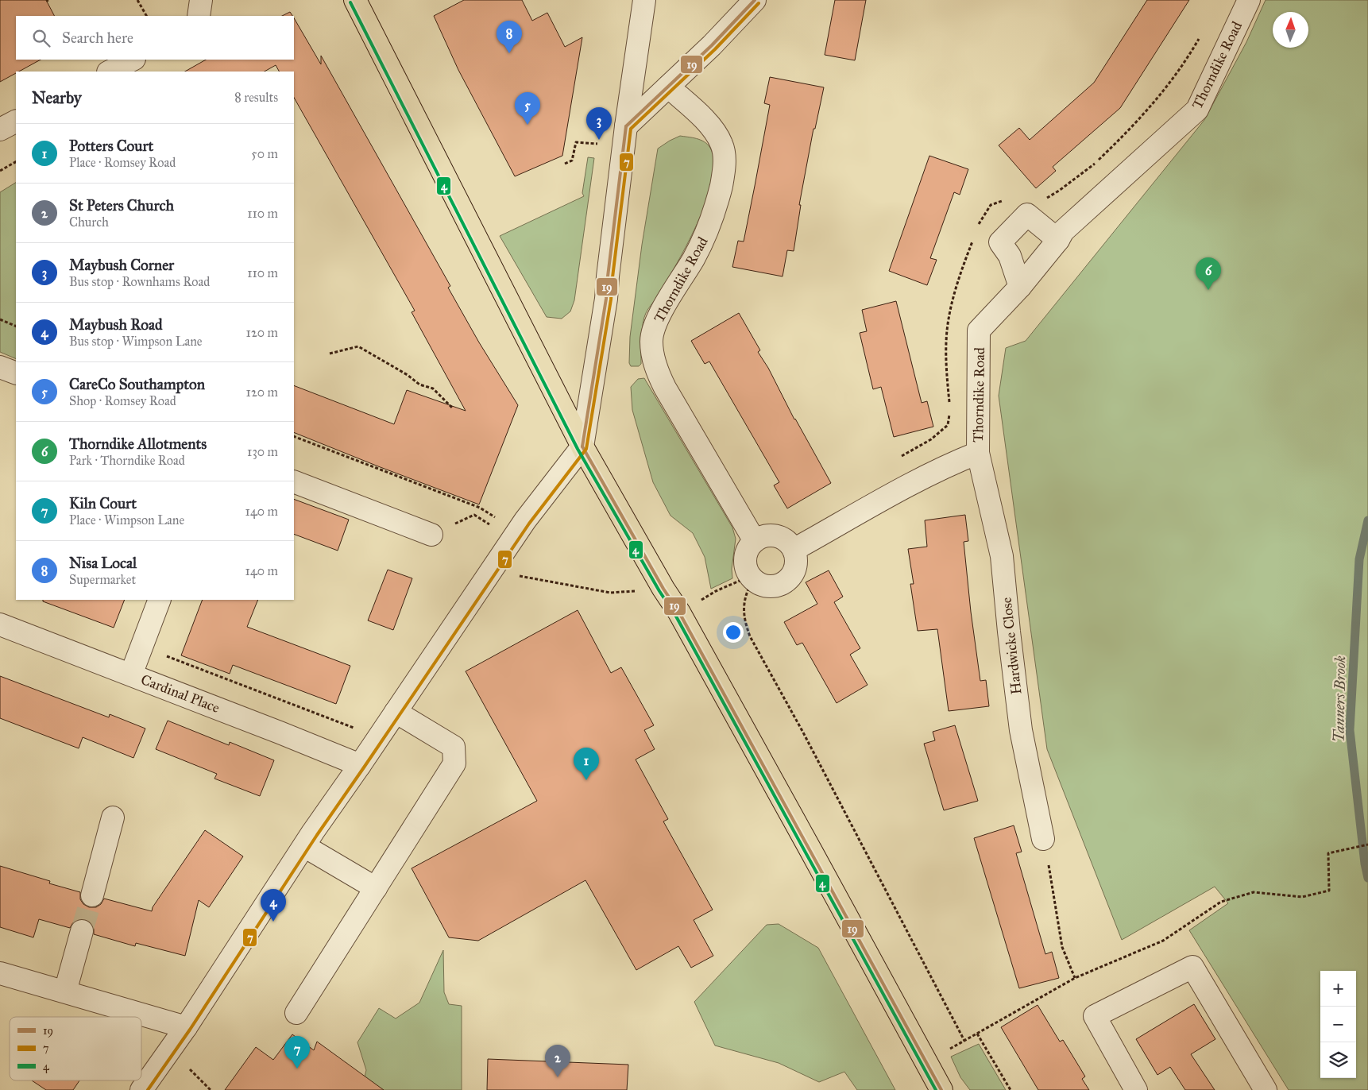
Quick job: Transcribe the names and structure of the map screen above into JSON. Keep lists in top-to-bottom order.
{
  "streets": {
    "street": ["Thorndike Road", "Hardwicke Close", "Cardinal Place"]
  },
  "crossings": [
    ["Thorndike Road", "Hardwicke Close"]
  ],
  "water": ["Tanners Brook"],
  "lines": ["transit line 19", "transit line 4", "transit line 7"],
  "legend": ["19", "7", "4"],
  "north": "top",
  "page": {
    "search": "Search here",
    "pins": [
      "8",
      "5",
      "3",
      "6",
      "1",
      "4",
      "7",
      "2"
    ],
    "heading": ["Nearby", "8 results"],
    "list": [
      {
        "mark": "1",
        "name": "Potters Court",
        "note": "Place · Romsey Road",
        "value": "50 m"
      },
      {
        "mark": "2",
        "name": "St Peters Church",
        "note": "Church",
        "value": "110 m"
      },
      {
        "mark": "3",
        "name": "Maybush Corner",
        "note": "Bus stop · Rownhams Road",
        "value": "110 m"
      },
      {
        "mark": "4",
        "name": "Maybush Road",
        "note": "Bus stop · Wimpson Lane",
        "value": "120 m"
      },
      {
        "mark": "5",
        "name": "CareCo Southampton",
        "note": "Shop · Romsey Road",
        "value": "120 m"
      },
      {
        "mark": "6",
        "name": "Thorndike Allotments",
        "note": "Park · Thorndike Road",
        "value": "130 m"
      },
      {
        "mark": "7",
        "name": "Kiln Court",
        "note": "Place · Wimpson Lane",
        "value": "140 m"
      },
      {
        "mark": "8",
        "name": "Nisa Local",
        "note": "Supermarket",
        "value": "140 m"
      }
    ],
    "map_buttons": ["+", "−"]
  }
}
